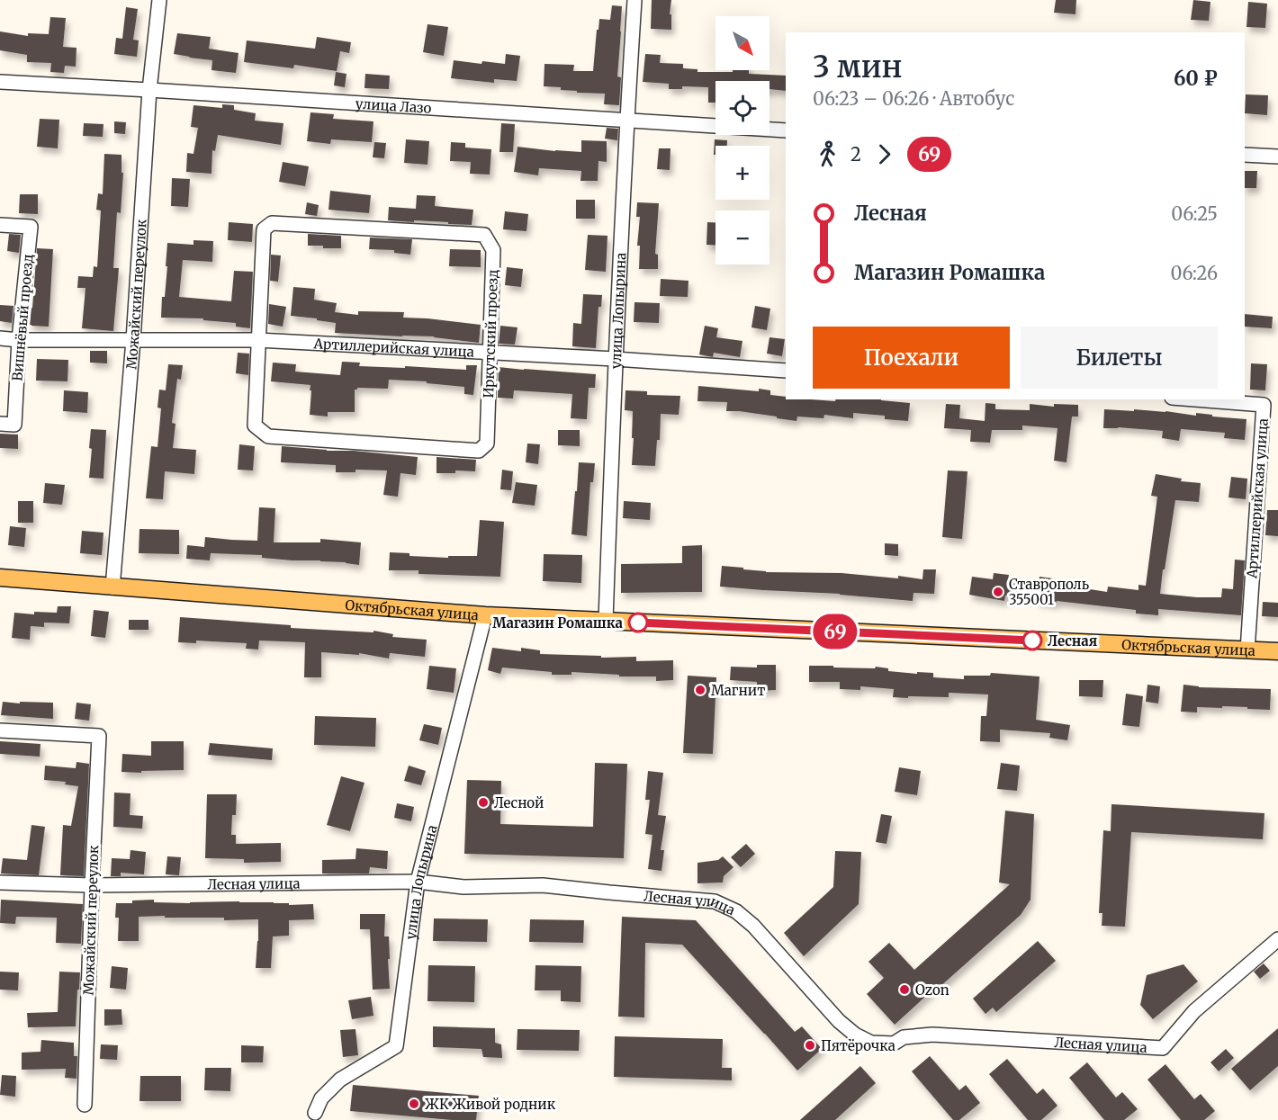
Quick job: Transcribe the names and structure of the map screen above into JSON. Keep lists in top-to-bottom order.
{
  "streets": {
    "main road": ["Октябрьская улица"],
    "street": [
      "улица Лазо",
      "Можайский переулок",
      "улица Лопырина",
      "Вишнёвый проезд",
      "Иркутский проезд",
      "Артиллерийская улица",
      "Лесная улица"
    ]
  },
  "crossings": [
    ["улица Лазо", "Можайский переулок"],
    ["улица Лазо", "улица Лопырина"],
    ["Можайский переулок", "Артиллерийская улица"],
    ["Можайский переулок", "Октябрьская улица"],
    ["Можайский переулок", "Лесная улица"],
    ["улица Лопырина", "Артиллерийская улица"],
    ["улица Лопырина", "Октябрьская улица"],
    ["улица Лопырина", "Лесная улица"],
    ["Вишнёвый проезд", "Артиллерийская улица"],
    ["Иркутский проезд", "Артиллерийская улица"],
    ["Артиллерийская улица", "Октябрьская улица"]
  ],
  "places": [
    "Ставрополь 355001",
    "Магазин Ромашка",
    "Лесная",
    "Магнит",
    "Лесной",
    "Ozon",
    "Пятёрочка",
    "ЖК Живой родник"
  ],
  "lines": ["bus line 69"],
  "north": "bottom right",
  "page": {
    "on_map": "69",
    "map_buttons": ["+", "−"],
    "heading": ["3 мин", "06:23 – 06:26 · Автобус", "60 ₽"],
    "legs": ["2", "69"],
    "list": [
      {
        "name": "Лесная",
        "value": "06:25"
      },
      {
        "name": "Магазин Ромашка",
        "value": "06:26"
      }
    ],
    "buttons": ["Поехали", "Билеты"]
  }
}
